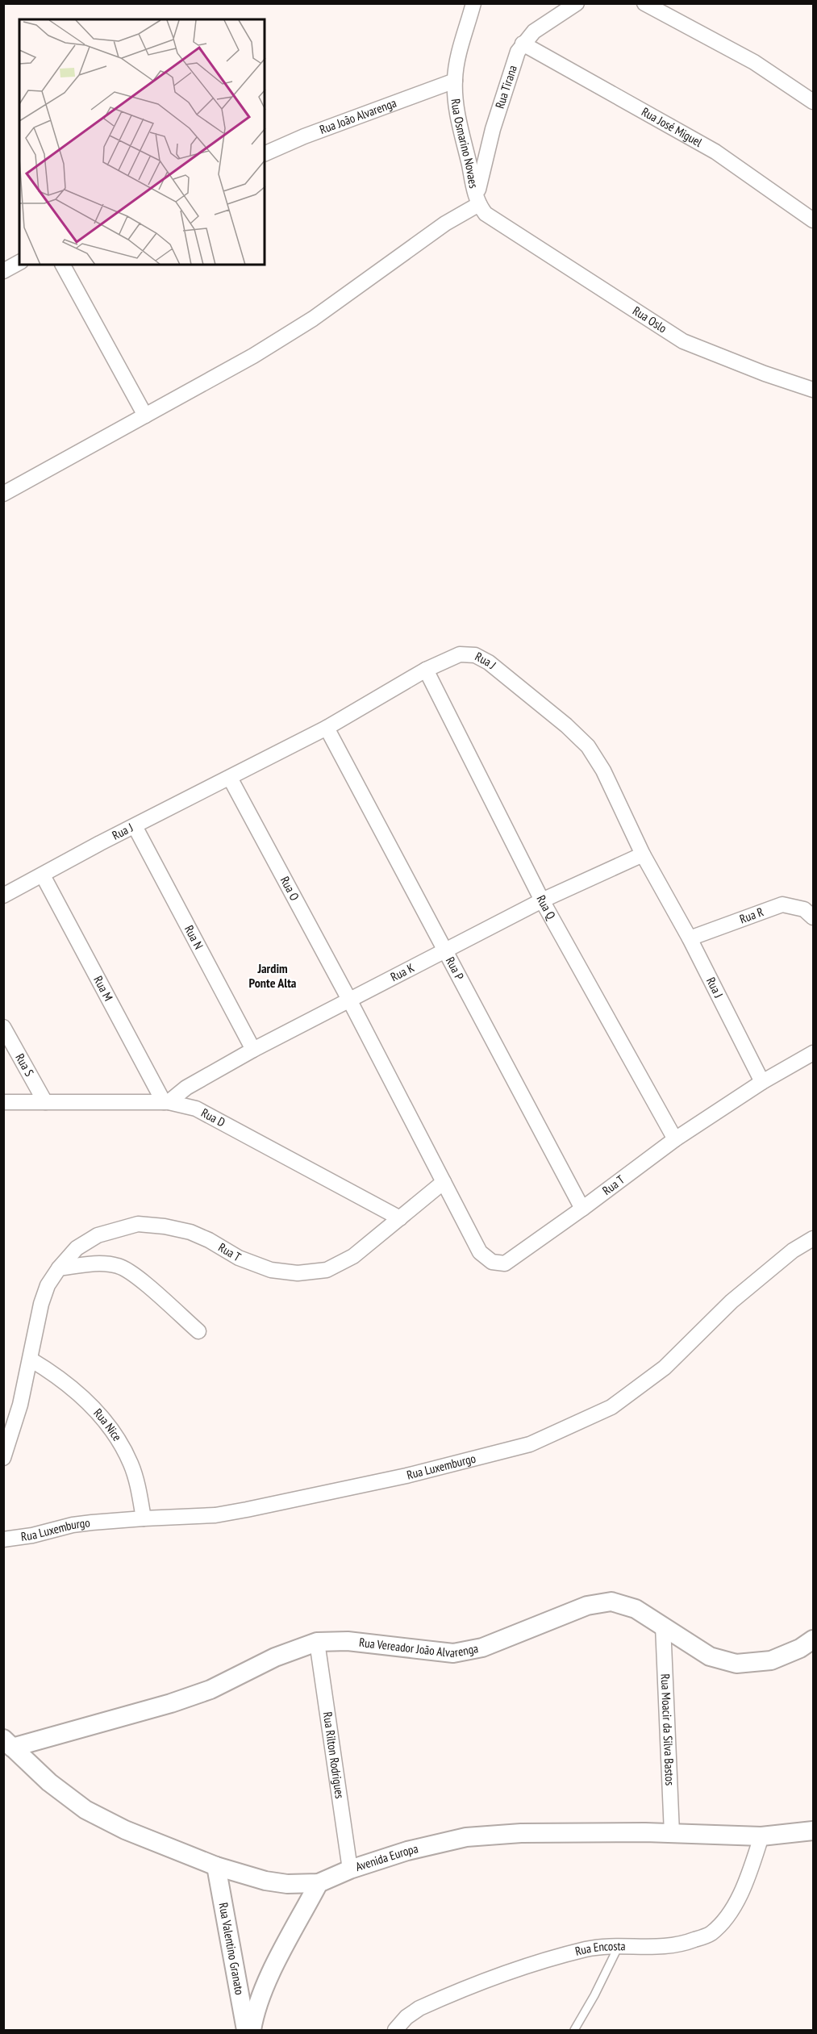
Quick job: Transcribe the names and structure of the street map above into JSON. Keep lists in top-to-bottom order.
{
  "streets": {
    "street": [
      "Rua Tirana",
      "Rua João Alvarenga",
      "Rua José Miguel",
      "Rua Osmarino Novaes",
      "Rua Oslo",
      "Rua J",
      "Rua O",
      "Rua Q",
      "Rua R",
      "Rua N",
      "Rua P",
      "Rua K",
      "Rua M",
      "Rua S",
      "Rua D",
      "Rua T",
      "Rua Nice",
      "Rua Luxemburgo",
      "Rua Vereador João Alvarenga",
      "Rua Moacir da Silva Bastos",
      "Rua Rilton Rodrigues",
      "Avenida Europa",
      "Rua Valentino Granato",
      "Rua Encosta"
    ]
  },
  "crossings": [
    ["Rua Tirana", "Rua José Miguel"],
    ["Rua Tirana", "Rua Osmarino Novaes"],
    ["Rua João Alvarenga", "Rua Osmarino Novaes"],
    ["Rua Osmarino Novaes", "Rua Oslo"],
    ["Rua J", "Rua O"],
    ["Rua J", "Rua Q"],
    ["Rua J", "Rua R"],
    ["Rua J", "Rua N"],
    ["Rua J", "Rua P"],
    ["Rua J", "Rua K"],
    ["Rua J", "Rua M"],
    ["Rua J", "Rua T"],
    ["Rua O", "Rua K"],
    ["Rua O", "Rua T"],
    ["Rua Q", "Rua K"],
    ["Rua Q", "Rua T"],
    ["Rua N", "Rua K"],
    ["Rua P", "Rua K"],
    ["Rua P", "Rua T"],
    ["Rua K", "Rua M"],
    ["Rua K", "Rua D"],
    ["Rua K", "Rua T"],
    ["Rua M", "Rua D"],
    ["Rua S", "Rua D"],
    ["Rua D", "Rua T"],
    ["Rua T", "Rua Nice"],
    ["Rua Nice", "Rua Luxemburgo"],
    ["Rua Vereador João Alvarenga", "Rua Moacir da Silva Bastos"],
    ["Rua Vereador João Alvarenga", "Rua Rilton Rodrigues"],
    ["Rua Vereador João Alvarenga", "Avenida Europa"],
    ["Rua Moacir da Silva Bastos", "Avenida Europa"],
    ["Rua Rilton Rodrigues", "Avenida Europa"],
    ["Avenida Europa", "Rua Valentino Granato"],
    ["Avenida Europa", "Rua Encosta"]
  ],
  "districts": ["Jardim Ponte Alta"]
}
